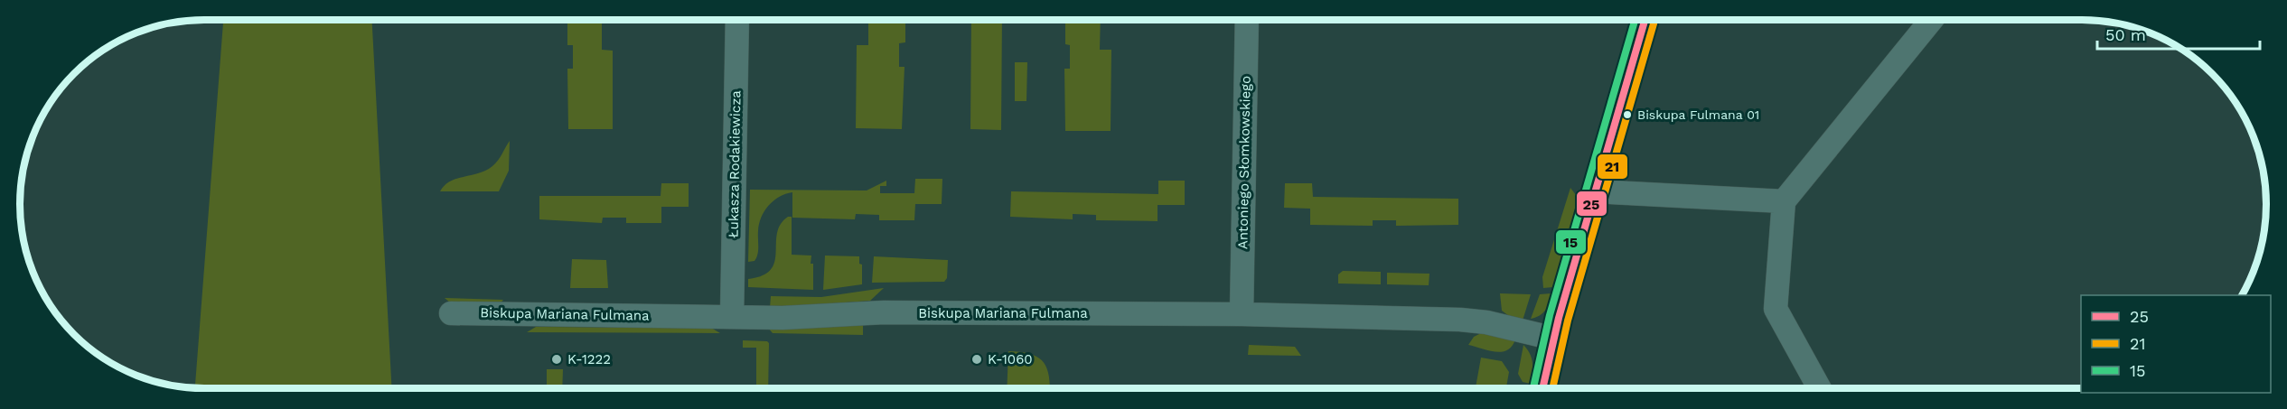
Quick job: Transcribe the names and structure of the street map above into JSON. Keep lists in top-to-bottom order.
{
  "streets": {
    "street": ["Antoniego Słomkowskiego", "Łukasza Rodakiewicza", "Biskupa Mariana Fulmana"]
  },
  "crossings": [
    ["Antoniego Słomkowskiego", "Biskupa Mariana Fulmana"],
    ["Łukasza Rodakiewicza", "Biskupa Mariana Fulmana"]
  ],
  "places": ["Biskupa Fulmana 01", "K-1222", "K-1060"],
  "lines": ["transit line 25", "transit line 21", "transit line 15"],
  "legend": ["25", "21", "15"],
  "scale_bar": "50 m"
}
